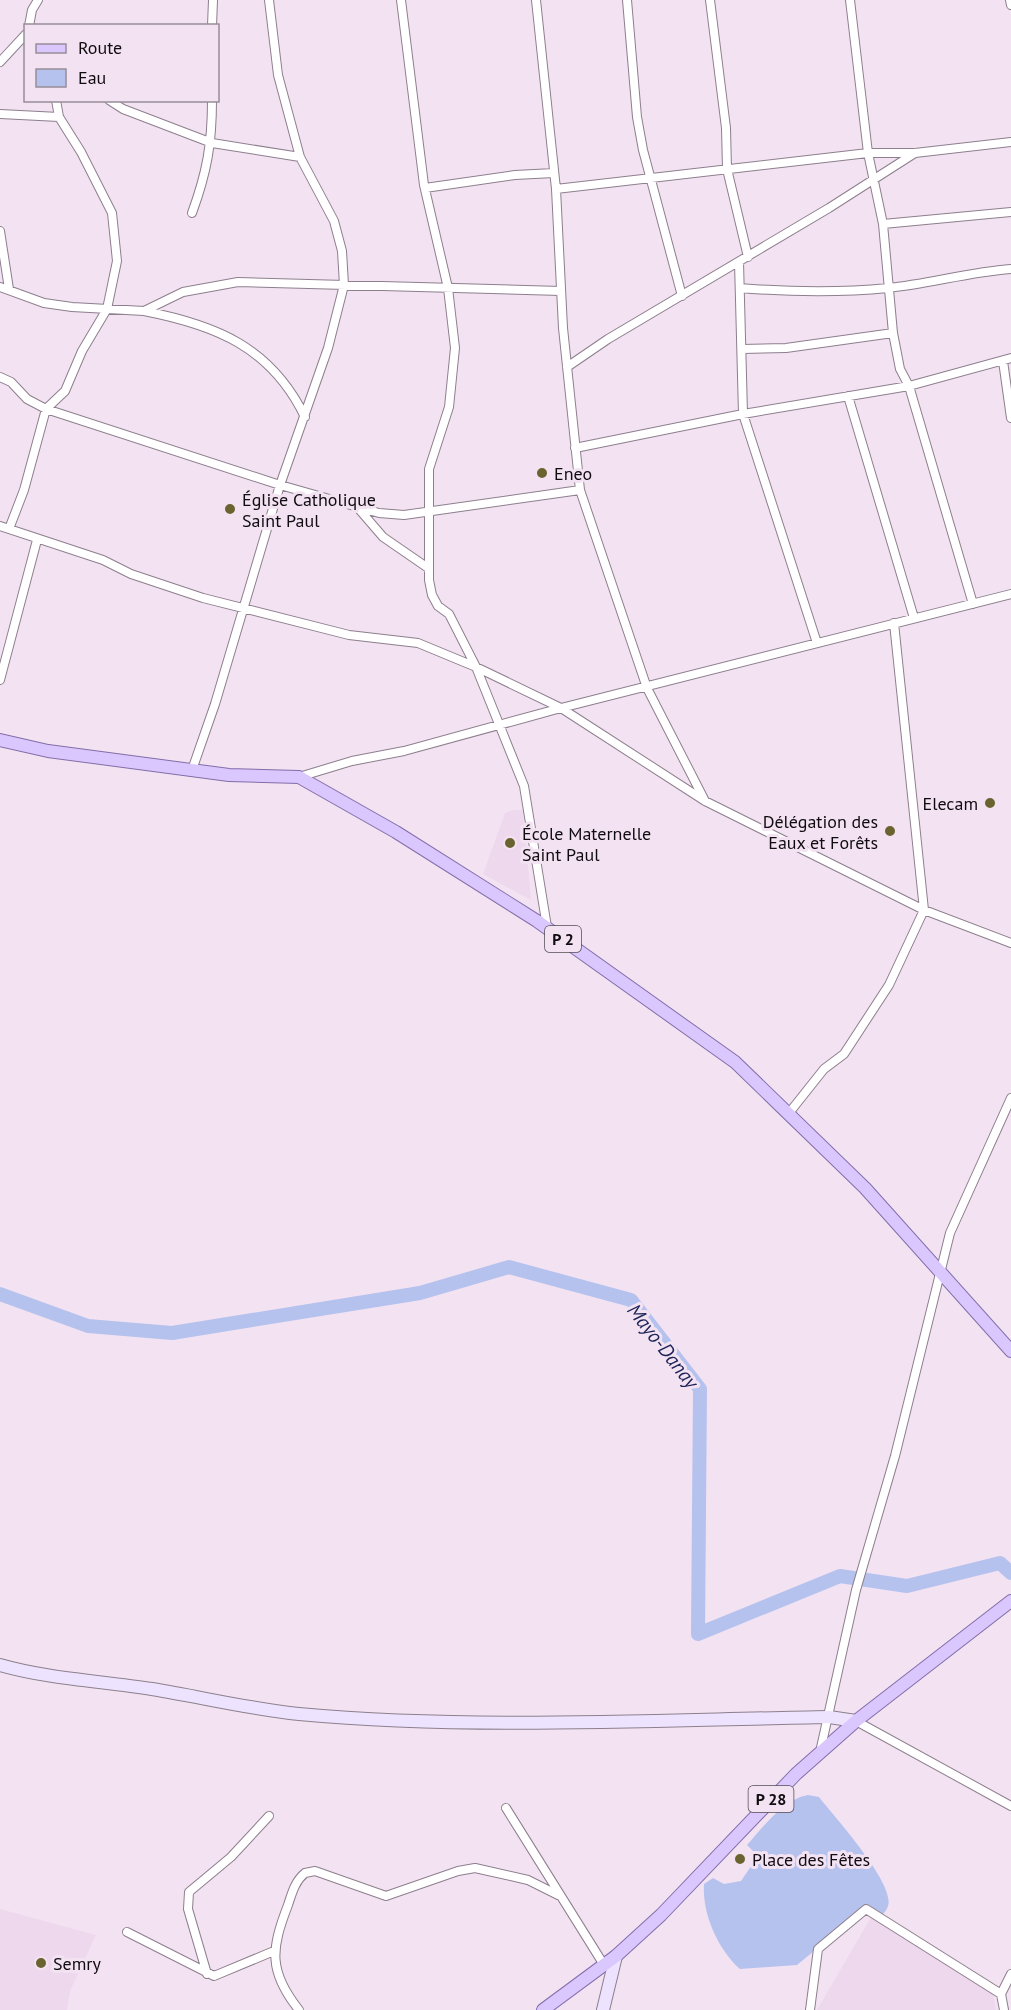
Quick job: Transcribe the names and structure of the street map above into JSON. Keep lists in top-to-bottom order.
{
  "streets": {
    "main road": ["P 2", "P 28"]
  },
  "water": ["Mayo-Danay"],
  "places": [
    "Eneo",
    "Église Catholique Saint Paul",
    "Elecam",
    "Délégation des Eaux et Forêts",
    "École Maternelle Saint Paul",
    "Place des Fêtes",
    "Semry"
  ],
  "legend": ["Route", "Eau"]
}
